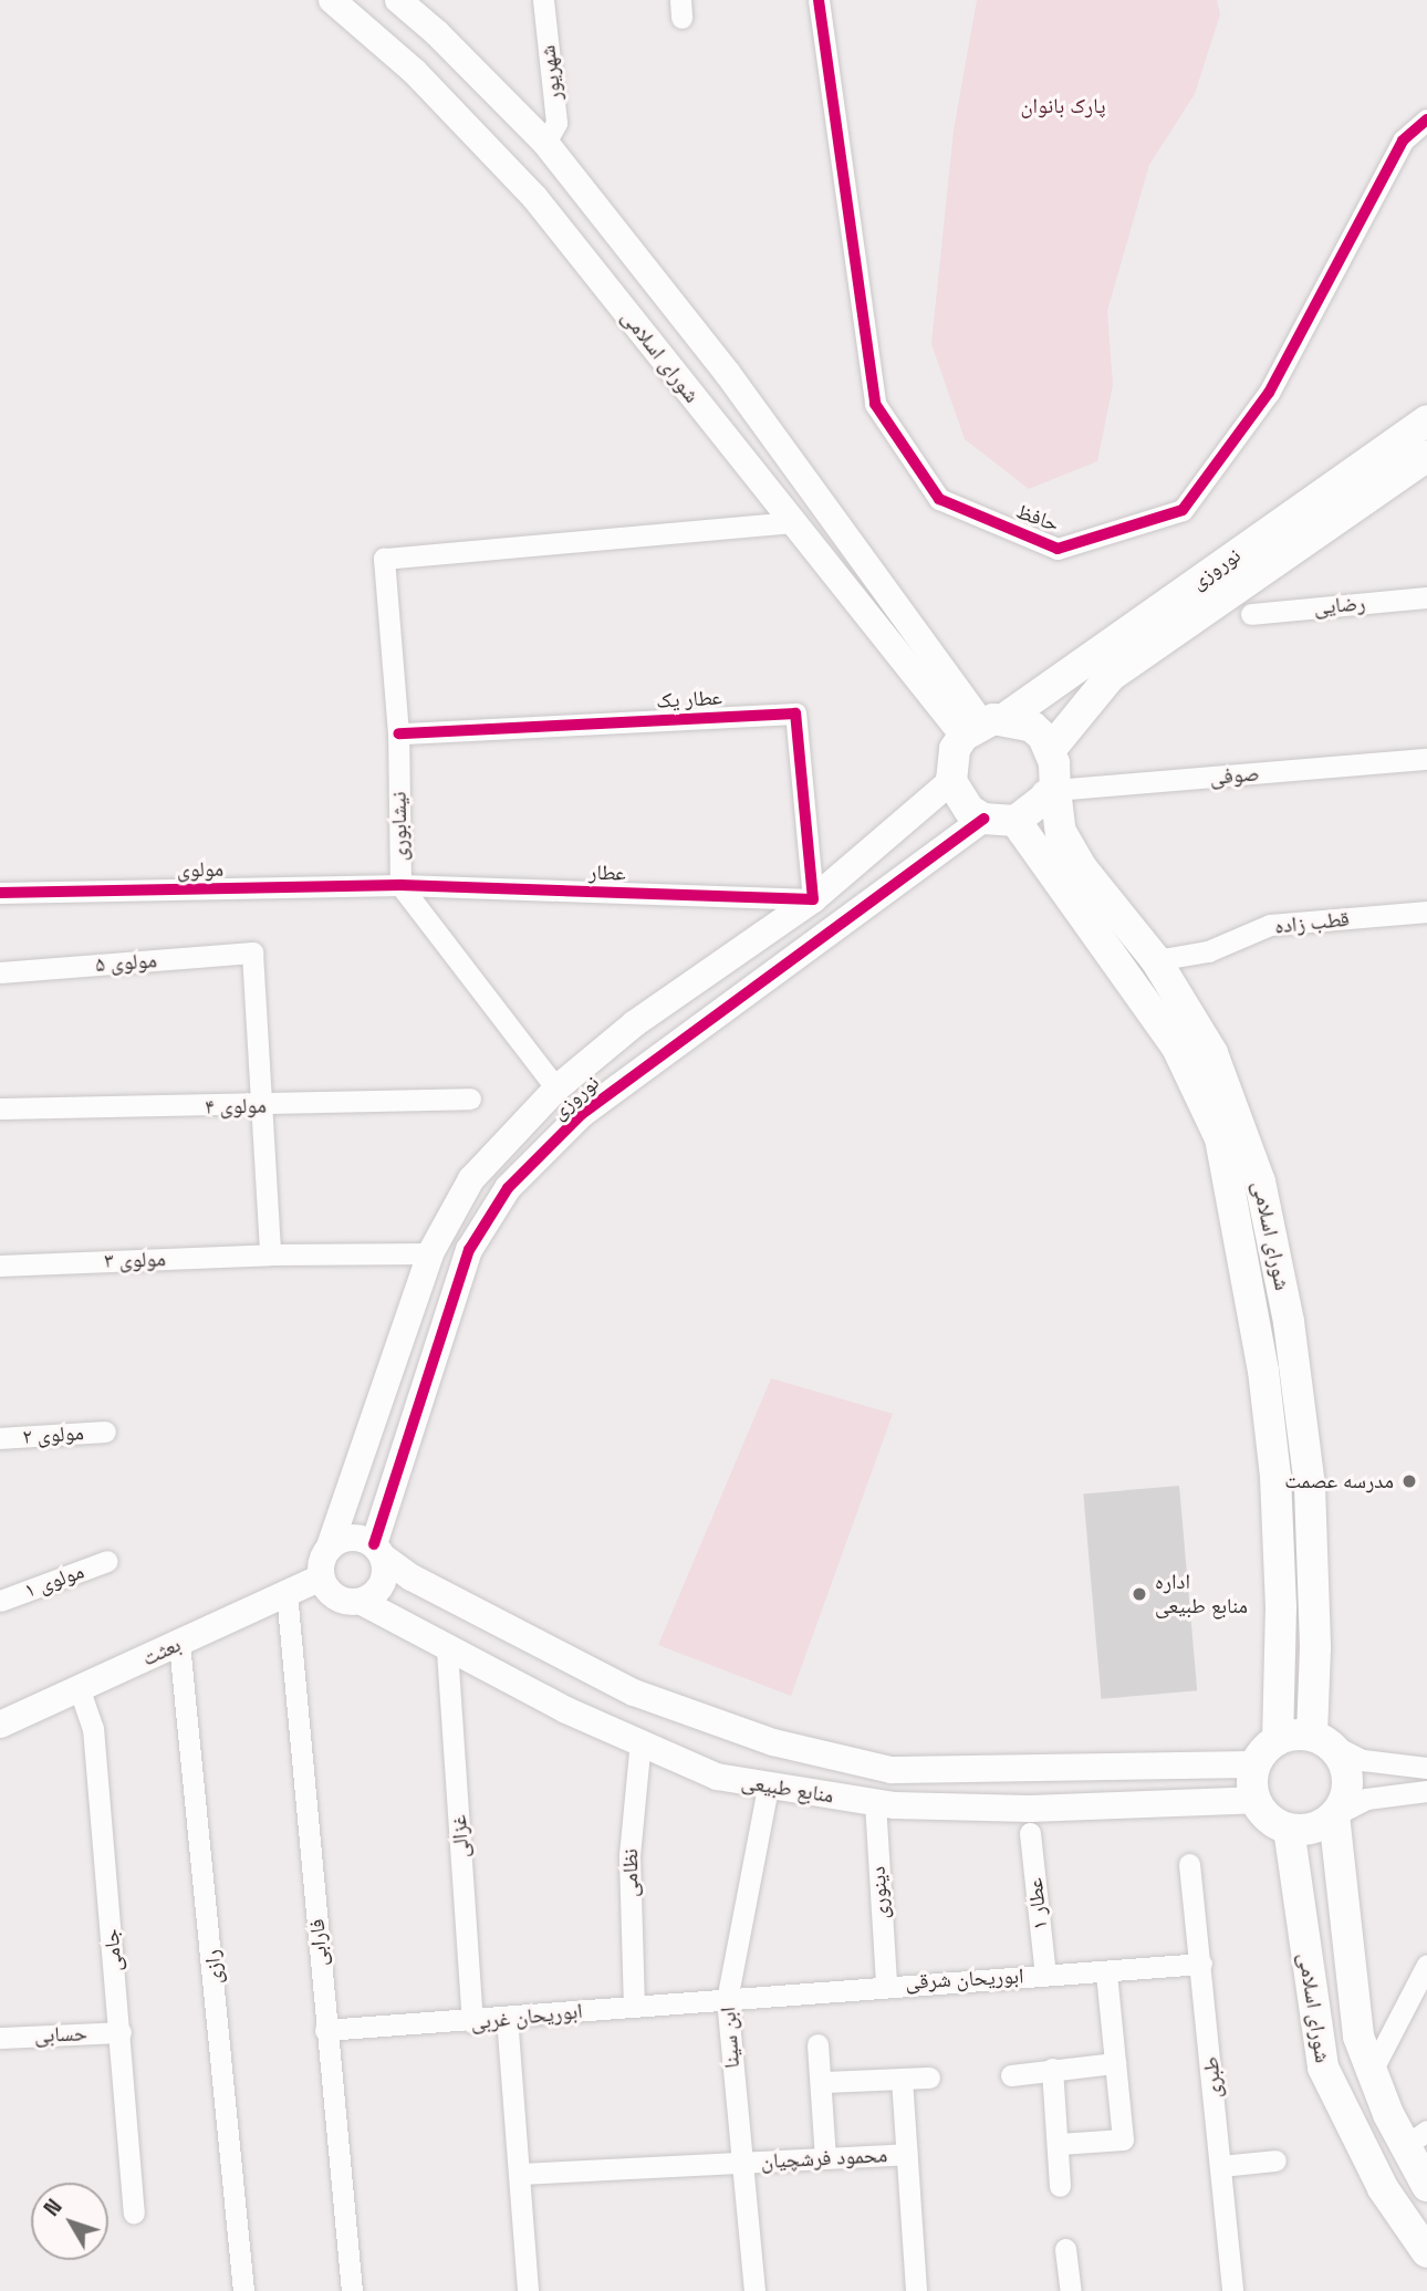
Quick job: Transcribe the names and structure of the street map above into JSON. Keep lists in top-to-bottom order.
{
  "streets": {
    "main road": ["شورای اسلامی", "نوروزی"],
    "street": [
      "شهریور",
      "حافظ",
      "رضایی",
      "عطار یک",
      "صوفی",
      "نیشابوری",
      "مولوی",
      "عطار",
      "قطب زاده",
      "مولوی ۵",
      "مولوی ۴",
      "مولوی ۳",
      "مولوی ۲",
      "مولوی ۱",
      "بعثت",
      "منابع طبیعی",
      "غزالی",
      "نظامی",
      "دینوری",
      "عطار ۱",
      "فارابی",
      "جامی",
      "رازی",
      "ابوریحان شرقی",
      "ابوریحان غربی",
      "حسابی",
      "ابن سینا",
      "طبری",
      "محمود فرشچیان"
    ]
  },
  "crossings": [
    ["شهریور", "شورای اسلامی"],
    ["شورای اسلامی", "نوروزی"],
    ["شورای اسلامی", "صوفی"],
    ["شورای اسلامی", "نیشابوری"],
    ["شورای اسلامی", "قطب زاده"],
    ["شورای اسلامی", "منابع طبیعی"],
    ["نوروزی", "عطار یک"],
    ["نوروزی", "صوفی"],
    ["نوروزی", "نیشابوری"],
    ["نوروزی", "عطار"],
    ["نوروزی", "مولوی ۳"],
    ["نوروزی", "بعثت"],
    ["نوروزی", "منابع طبیعی"],
    ["عطار یک", "نیشابوری"],
    ["عطار یک", "عطار"],
    ["نیشابوری", "مولوی"],
    ["نیشابوری", "عطار"],
    ["مولوی", "عطار"],
    ["مولوی ۵", "مولوی ۴"],
    ["بعثت", "منابع طبیعی"],
    ["بعثت", "فارابی"],
    ["بعثت", "جامی"],
    ["بعثت", "رازی"],
    ["منابع طبیعی", "غزالی"],
    ["منابع طبیعی", "نظامی"],
    ["منابع طبیعی", "دینوری"],
    ["منابع طبیعی", "ابن سینا"],
    ["غزالی", "ابوریحان غربی"],
    ["نظامی", "ابوریحان غربی"],
    ["دینوری", "ابوریحان شرقی"],
    ["عطار ۱", "ابوریحان شرقی"],
    ["فارابی", "ابوریحان غربی"],
    ["جامی", "حسابی"],
    ["ابوریحان شرقی", "ابوریحان غربی"],
    ["ابوریحان شرقی", "ابن سینا"],
    ["ابوریحان شرقی", "طبری"],
    ["ابوریحان غربی", "ابن سینا"],
    ["ابن سینا", "محمود فرشچیان"]
  ],
  "parks": ["پارک بانوان"],
  "places": ["مدرسه عصمت", "اداره منابع طبیعی"],
  "north": "top left"
}
